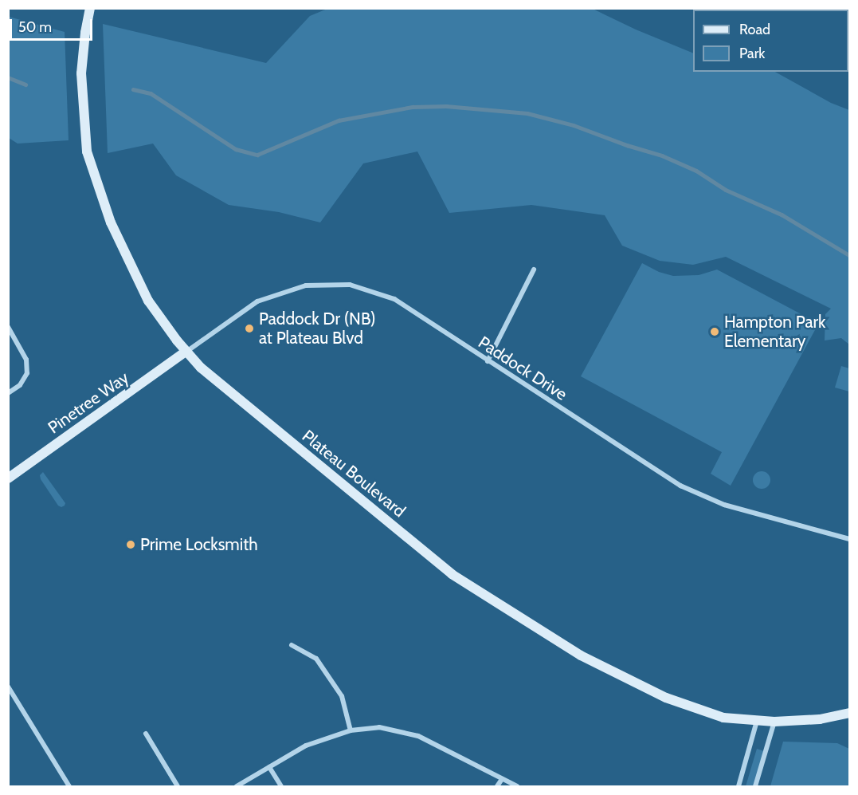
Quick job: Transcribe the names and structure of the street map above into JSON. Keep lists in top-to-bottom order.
{
  "streets": {
    "street": ["Paddock Drive", "Pinetree Way", "Plateau Boulevard"]
  },
  "crossings": [
    ["Paddock Drive", "Pinetree Way"],
    ["Paddock Drive", "Plateau Boulevard"],
    ["Pinetree Way", "Plateau Boulevard"]
  ],
  "places": ["Paddock Dr (NB) at Plateau Blvd", "Hampton Park Elementary", "Prime Locksmith"],
  "legend": ["Road", "Park"],
  "scale_bar": "50 m"
}
